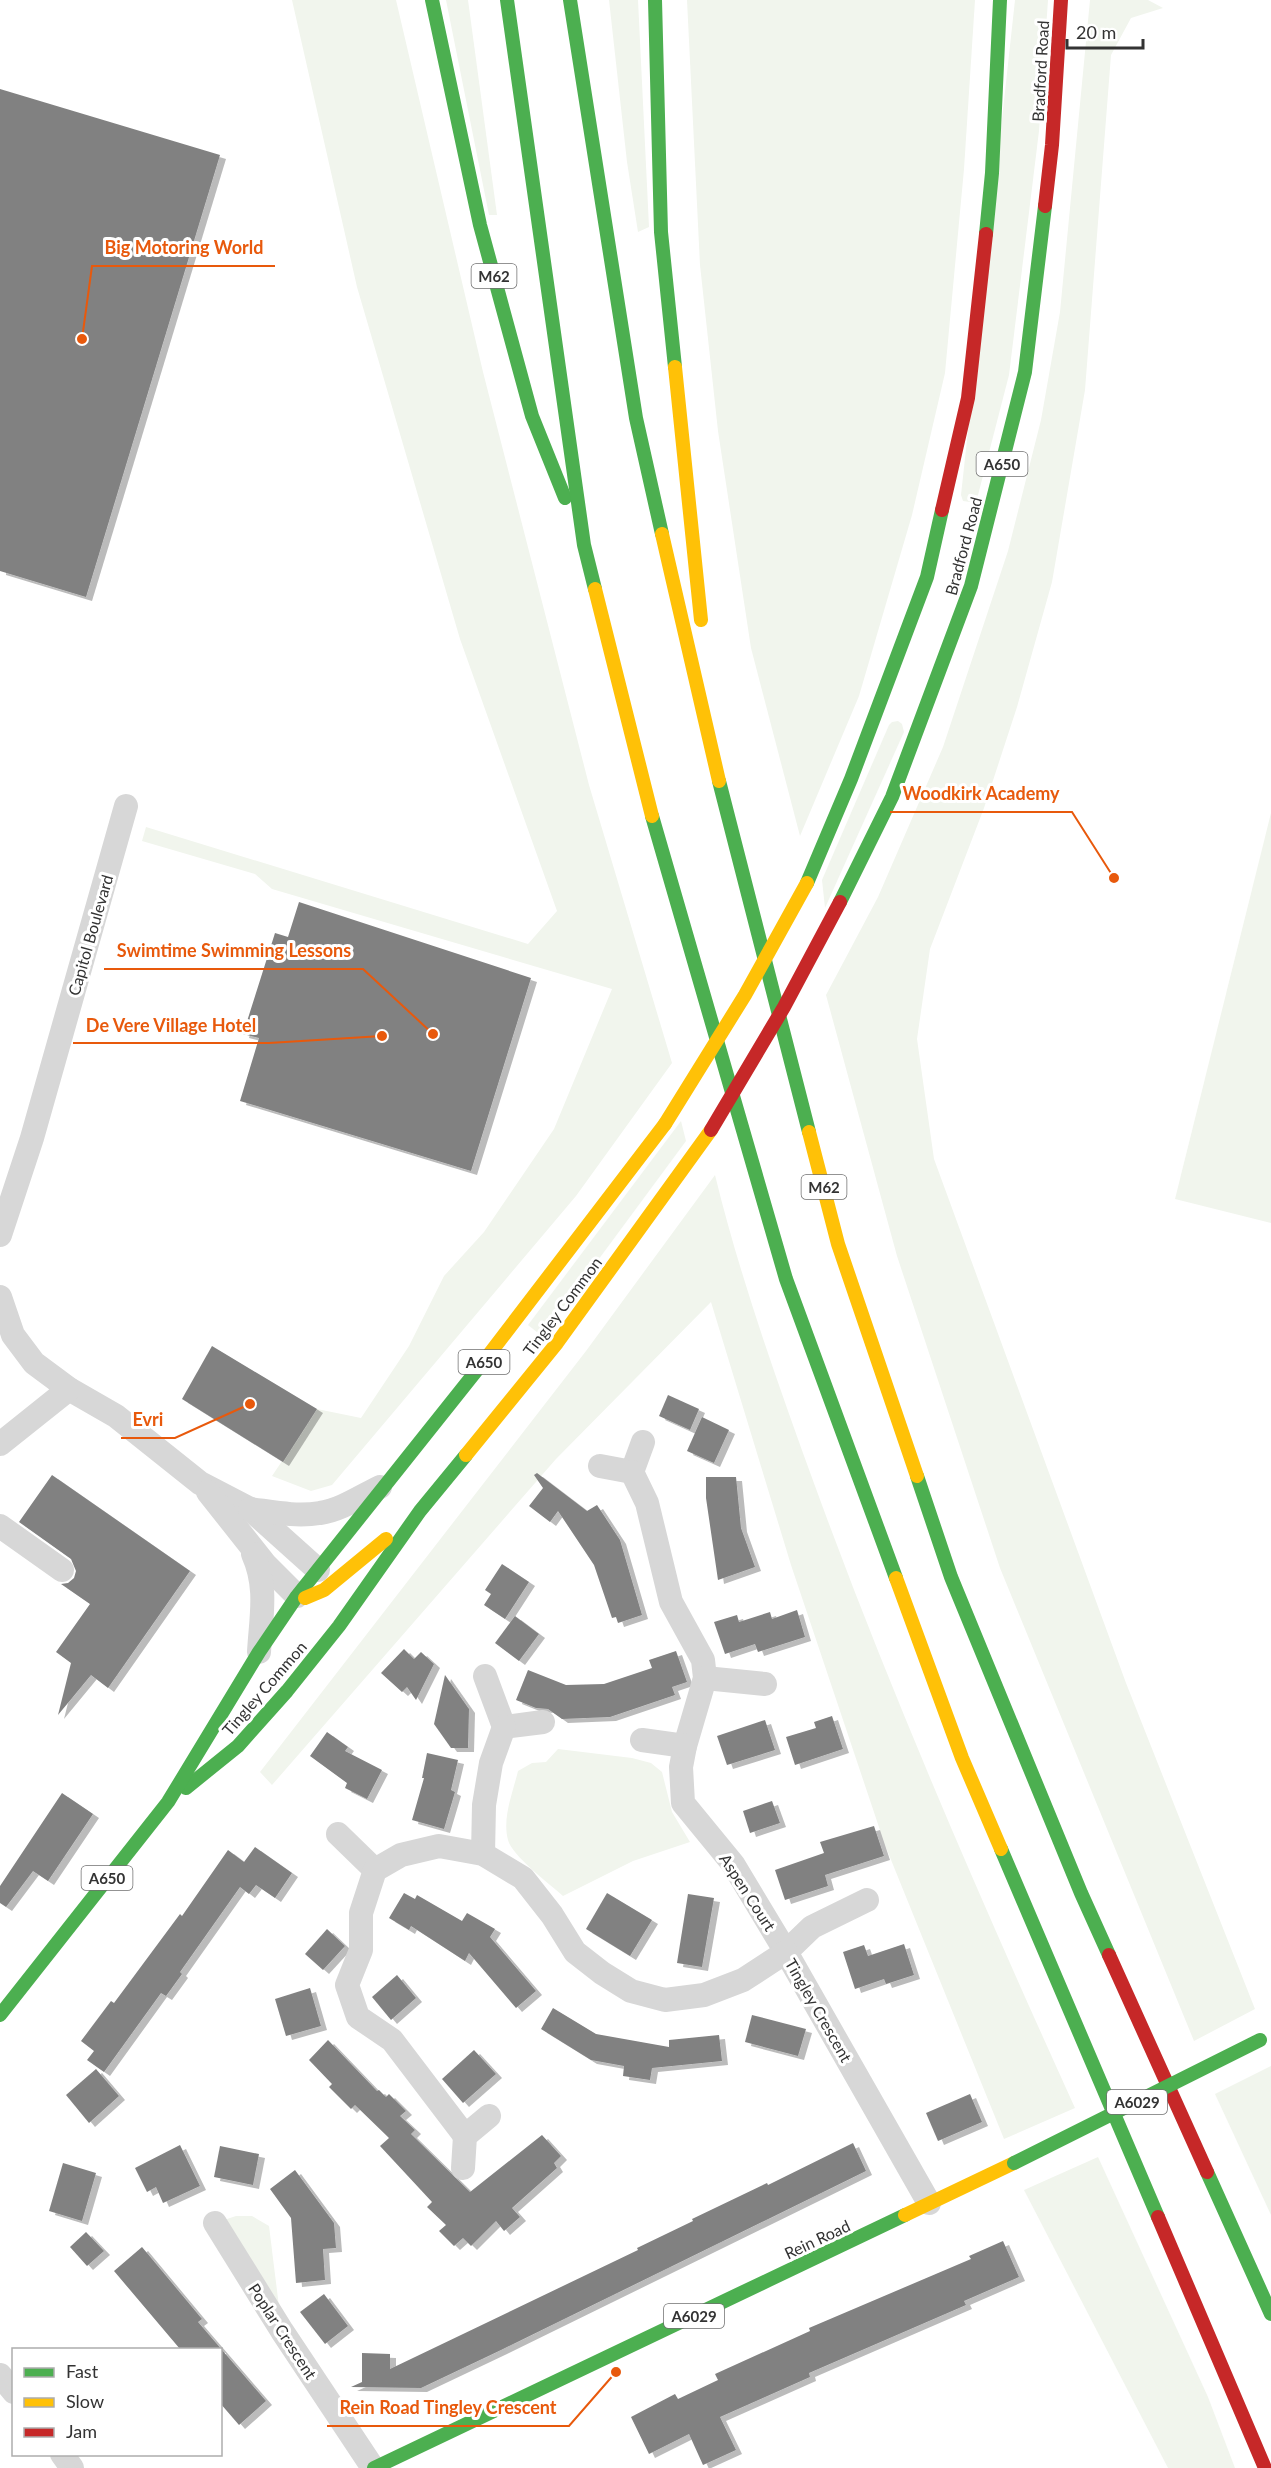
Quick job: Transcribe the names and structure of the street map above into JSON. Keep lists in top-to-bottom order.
{
  "streets": {
    "main road": [
      "Bradford Road",
      "M62",
      "A650",
      "Tingley Common",
      "A6029",
      "Rein Road"
    ],
    "street": [
      "Capitol Boulevard",
      "Aspen Court",
      "Tingley Crescent",
      "Poplar Crescent"
    ]
  },
  "crossings": [
    ["Bradford Road", "Tingley Common"],
    ["Aspen Court", "Tingley Crescent"],
    ["Tingley Crescent", "Rein Road"],
    ["Rein Road", "Poplar Crescent"]
  ],
  "places": [
    "Big Motoring World",
    "Woodkirk Academy",
    "Swimtime Swimming Lessons",
    "De Vere Village Hotel",
    "Evri",
    "Rein Road Tingley Crescent"
  ],
  "legend": ["Fast", "Slow", "Jam"],
  "scale_bar": "20 m"
}
